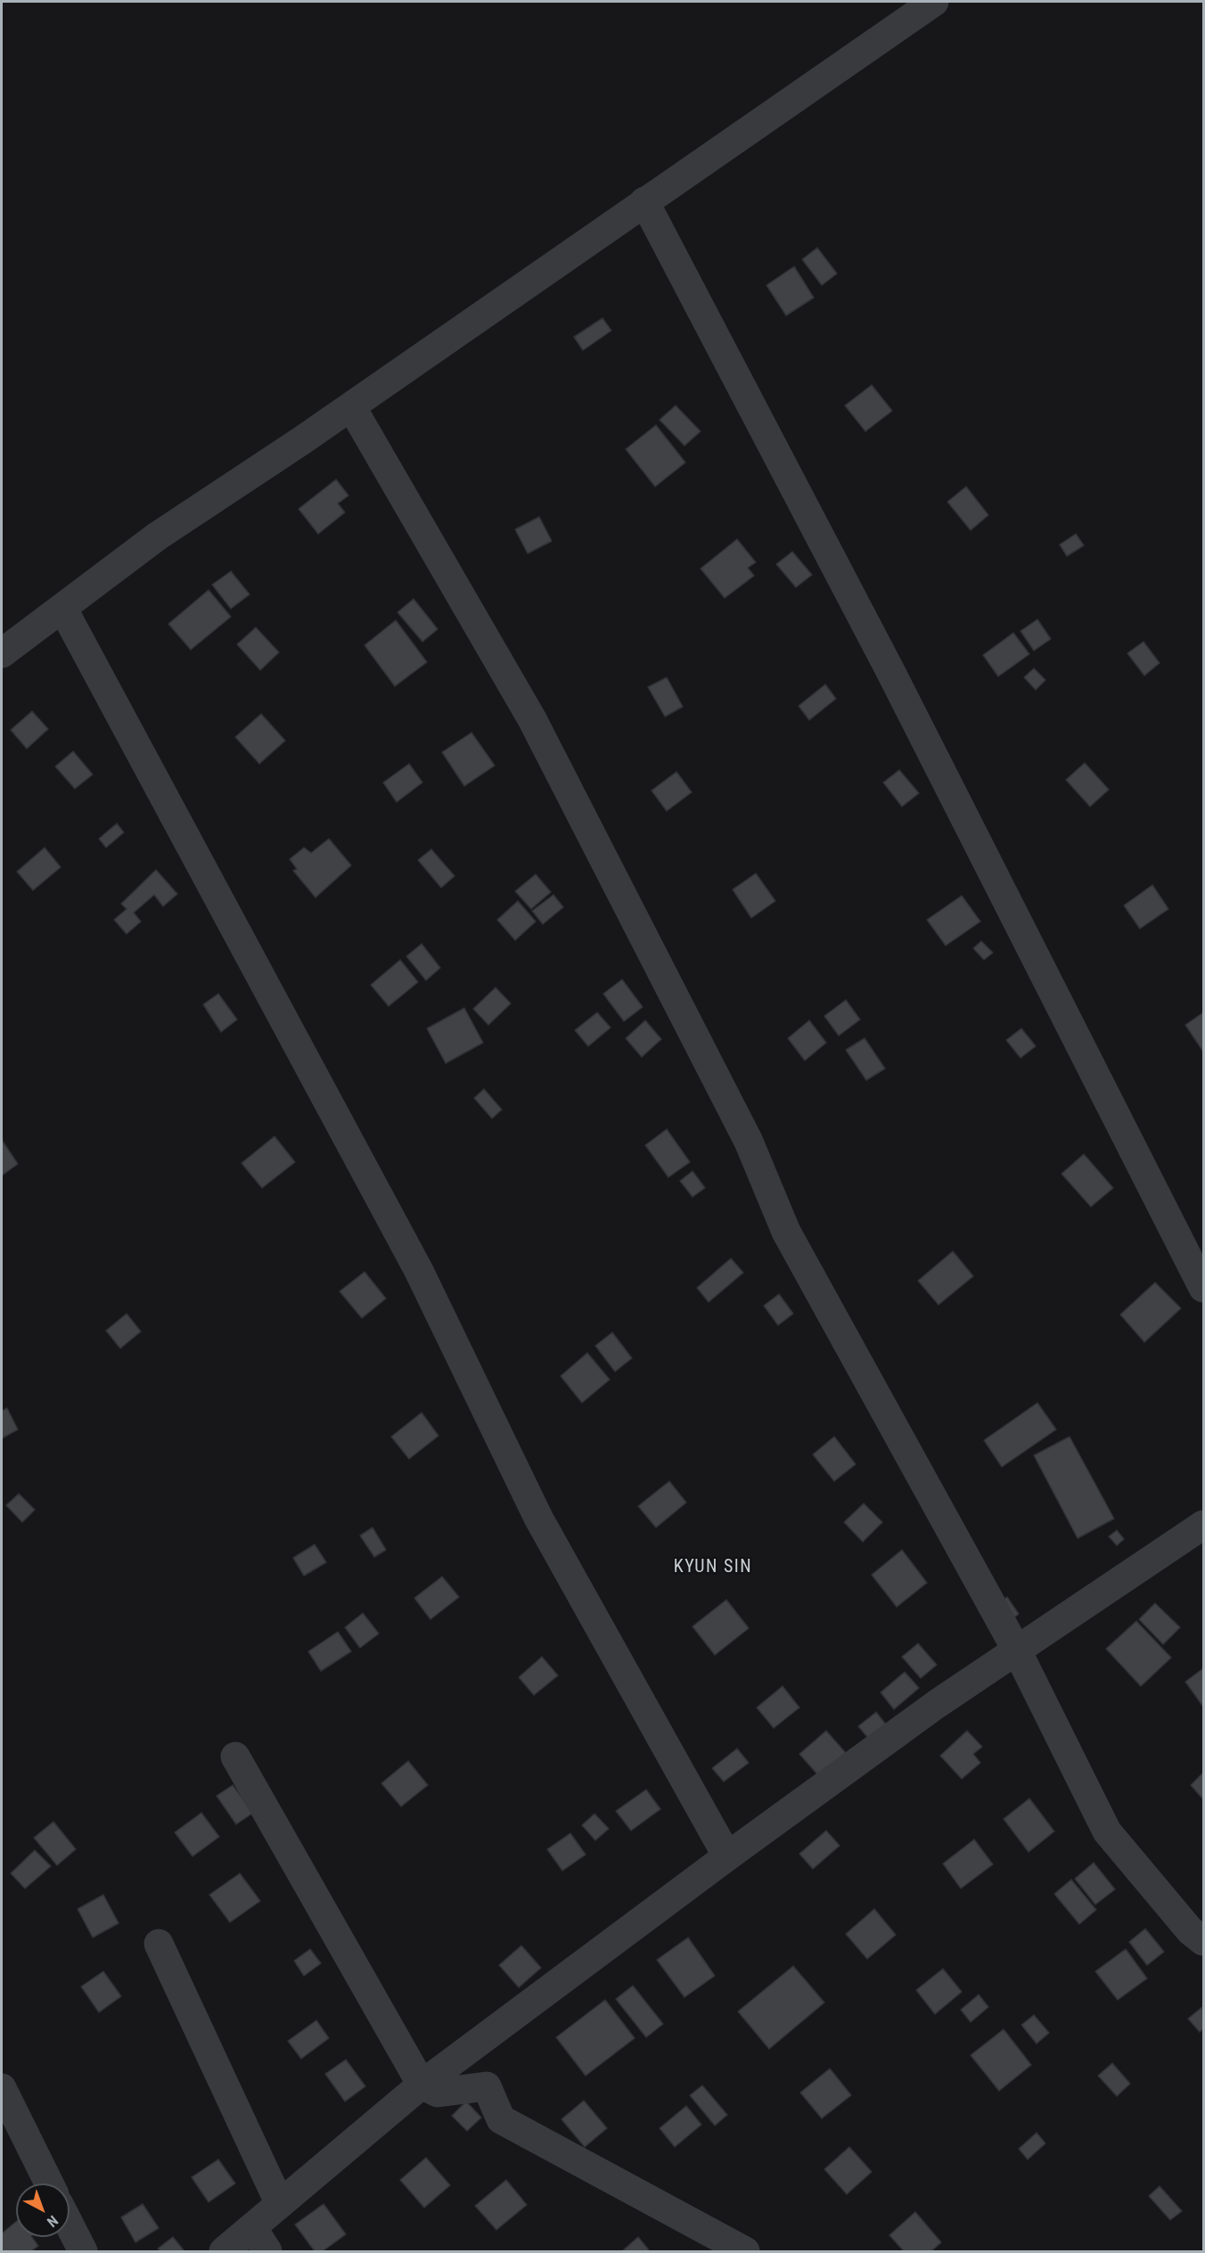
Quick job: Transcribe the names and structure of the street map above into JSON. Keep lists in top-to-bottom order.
{
  "districts": ["KYUN SIN"],
  "north": "bottom right"
}
